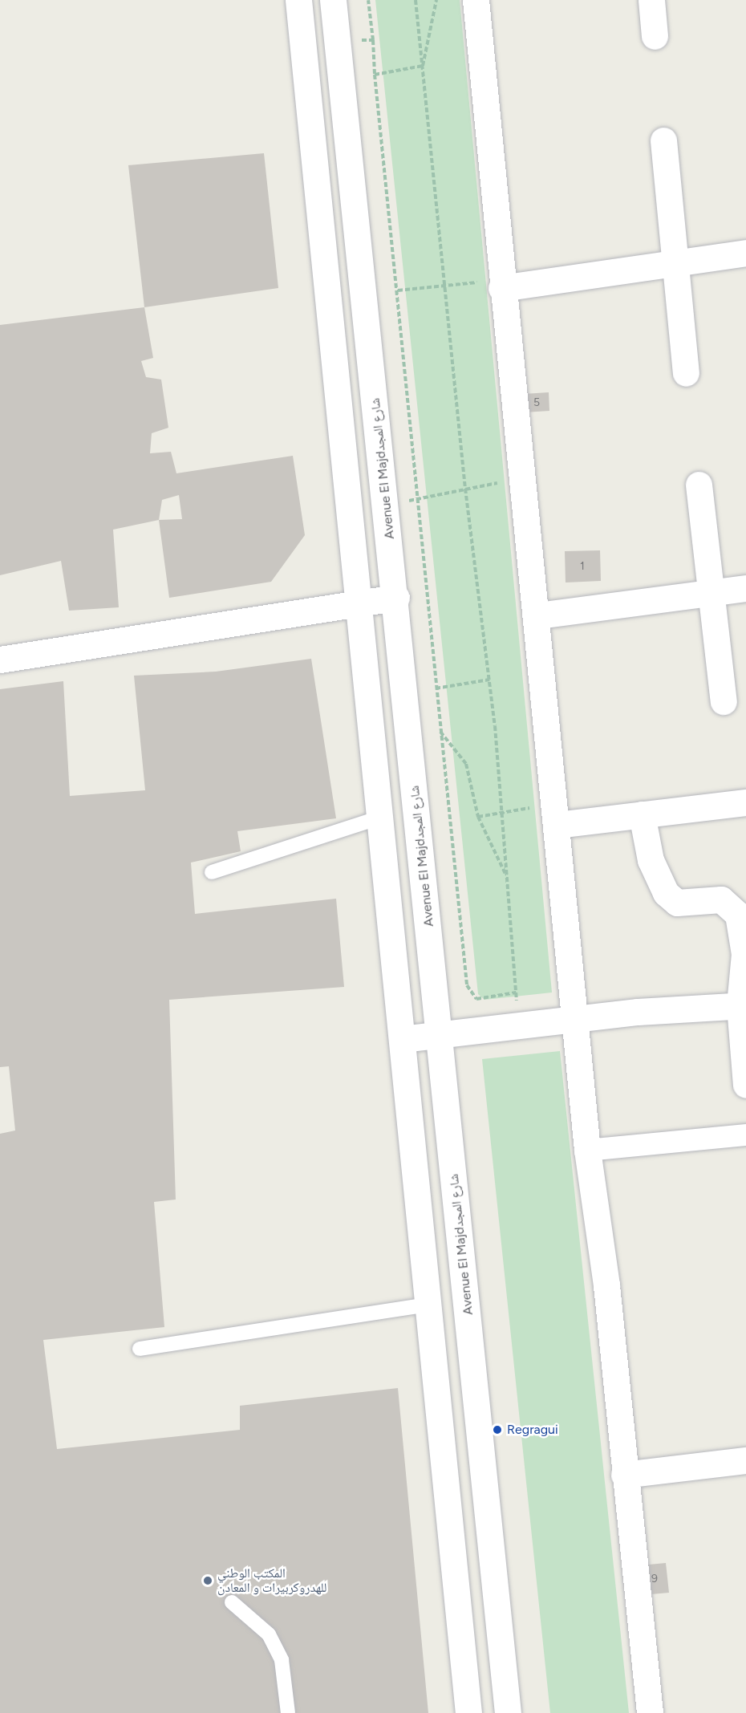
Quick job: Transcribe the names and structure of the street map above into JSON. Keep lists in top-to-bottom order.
{
  "streets": {
    "street": ["Avenue El Majdشارع المجد"]
  },
  "places": ["Regragui", "المكتب الوطني للهدروكربيرات و المعادن"],
  "house_numbers": ["5", "1", "9"]
}
